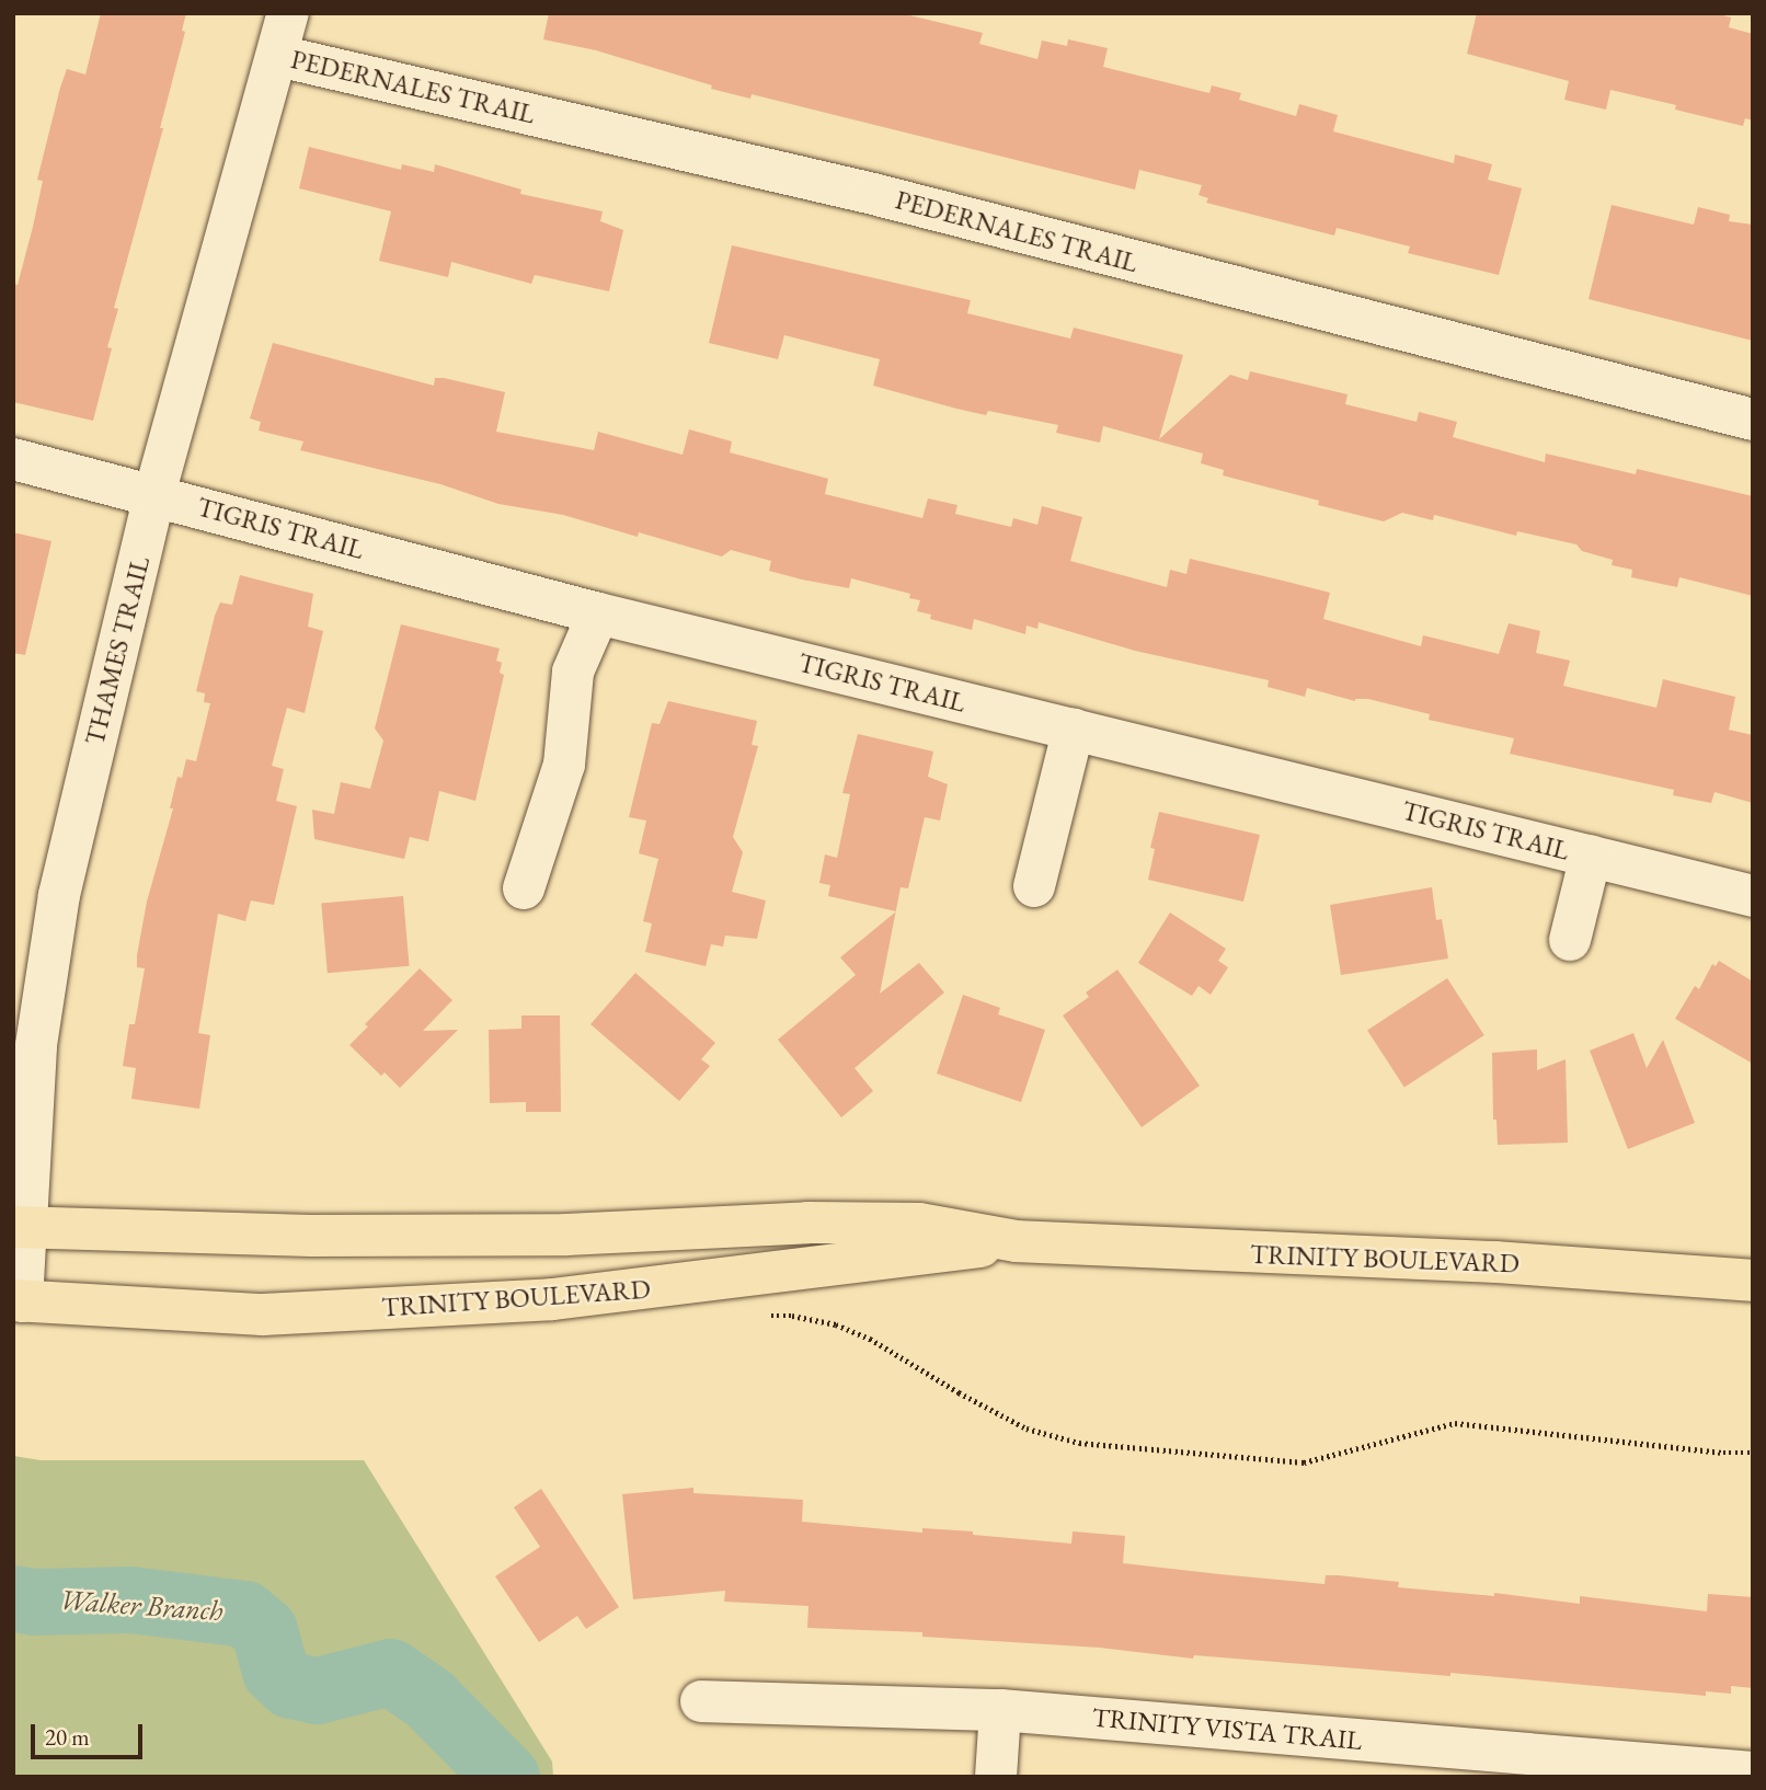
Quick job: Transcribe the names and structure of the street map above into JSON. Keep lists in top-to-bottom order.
{
  "streets": {
    "main road": ["TRINITY BOULEVARD"],
    "street": [
      "PEDERNALES TRAIL",
      "TIGRIS TRAIL",
      "THAMES TRAIL",
      "TRINITY VISTA TRAIL"
    ]
  },
  "crossings": [
    ["PEDERNALES TRAIL", "THAMES TRAIL"],
    ["TIGRIS TRAIL", "THAMES TRAIL"],
    ["THAMES TRAIL", "TRINITY BOULEVARD"]
  ],
  "water": ["Walker Branch"],
  "scale_bar": "20 m"
}
